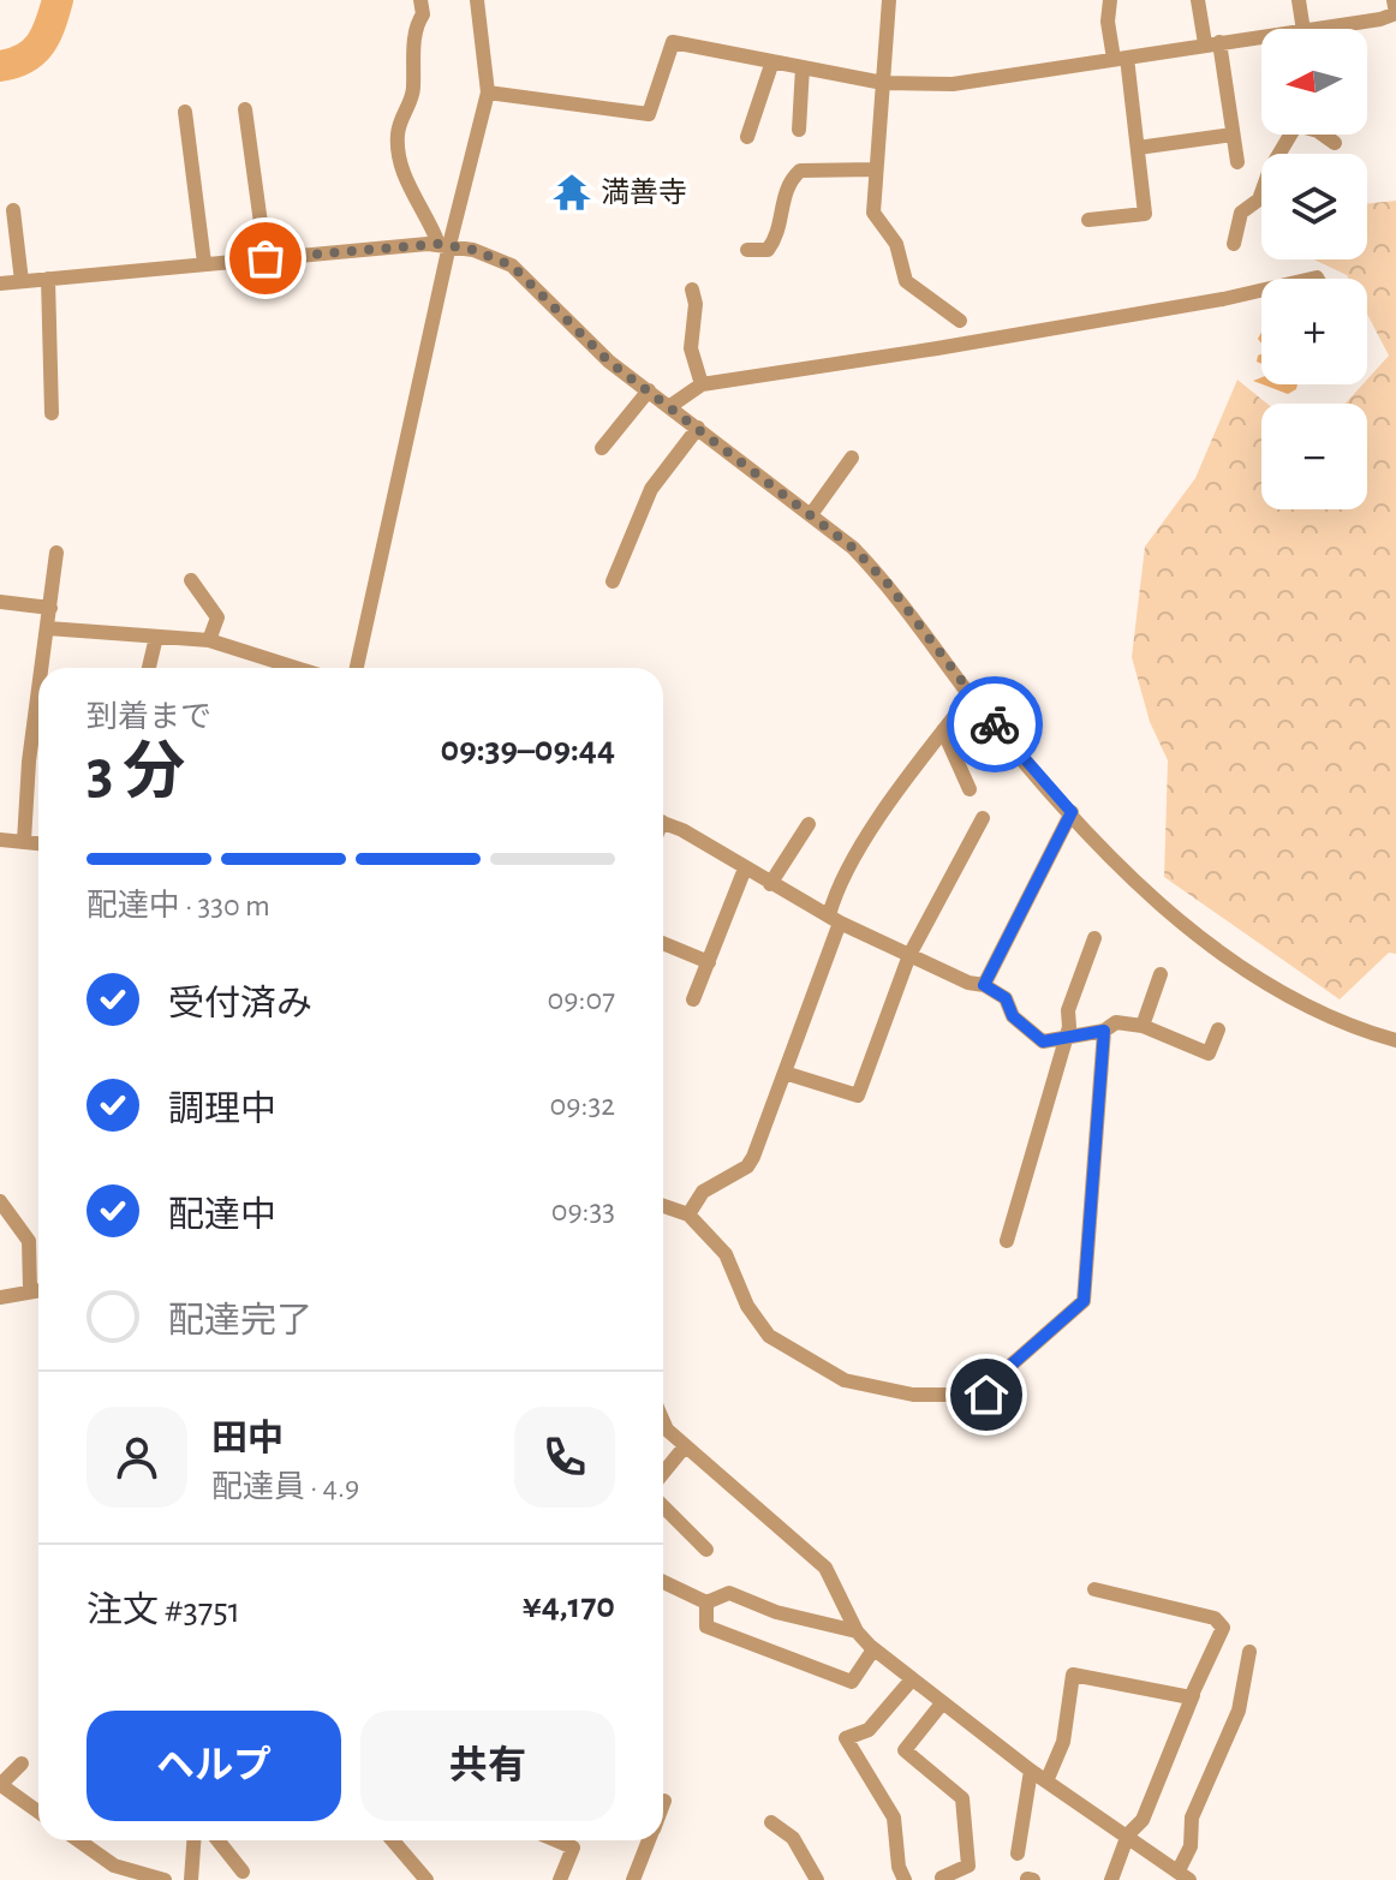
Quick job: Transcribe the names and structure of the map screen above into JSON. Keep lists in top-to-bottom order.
{
  "places": {
    "temple": ["満善寺"]
  },
  "north": "left",
  "page": {
    "map_buttons": ["+", "−"],
    "heading": ["3 分", "到着まで", "09:39–09:44"],
    "panel": [
      "田中",
      "配達員 · 4.9",
      "注文 #3751",
      "¥4,170"
    ],
    "bar": "配達中 · 330 m",
    "list": [
      ["受付済み", "09:07"],
      ["調理中", "09:32"],
      ["配達中", "09:33"],
      "配達完了"
    ],
    "buttons": ["ヘルプ", "共有"]
  }
}
